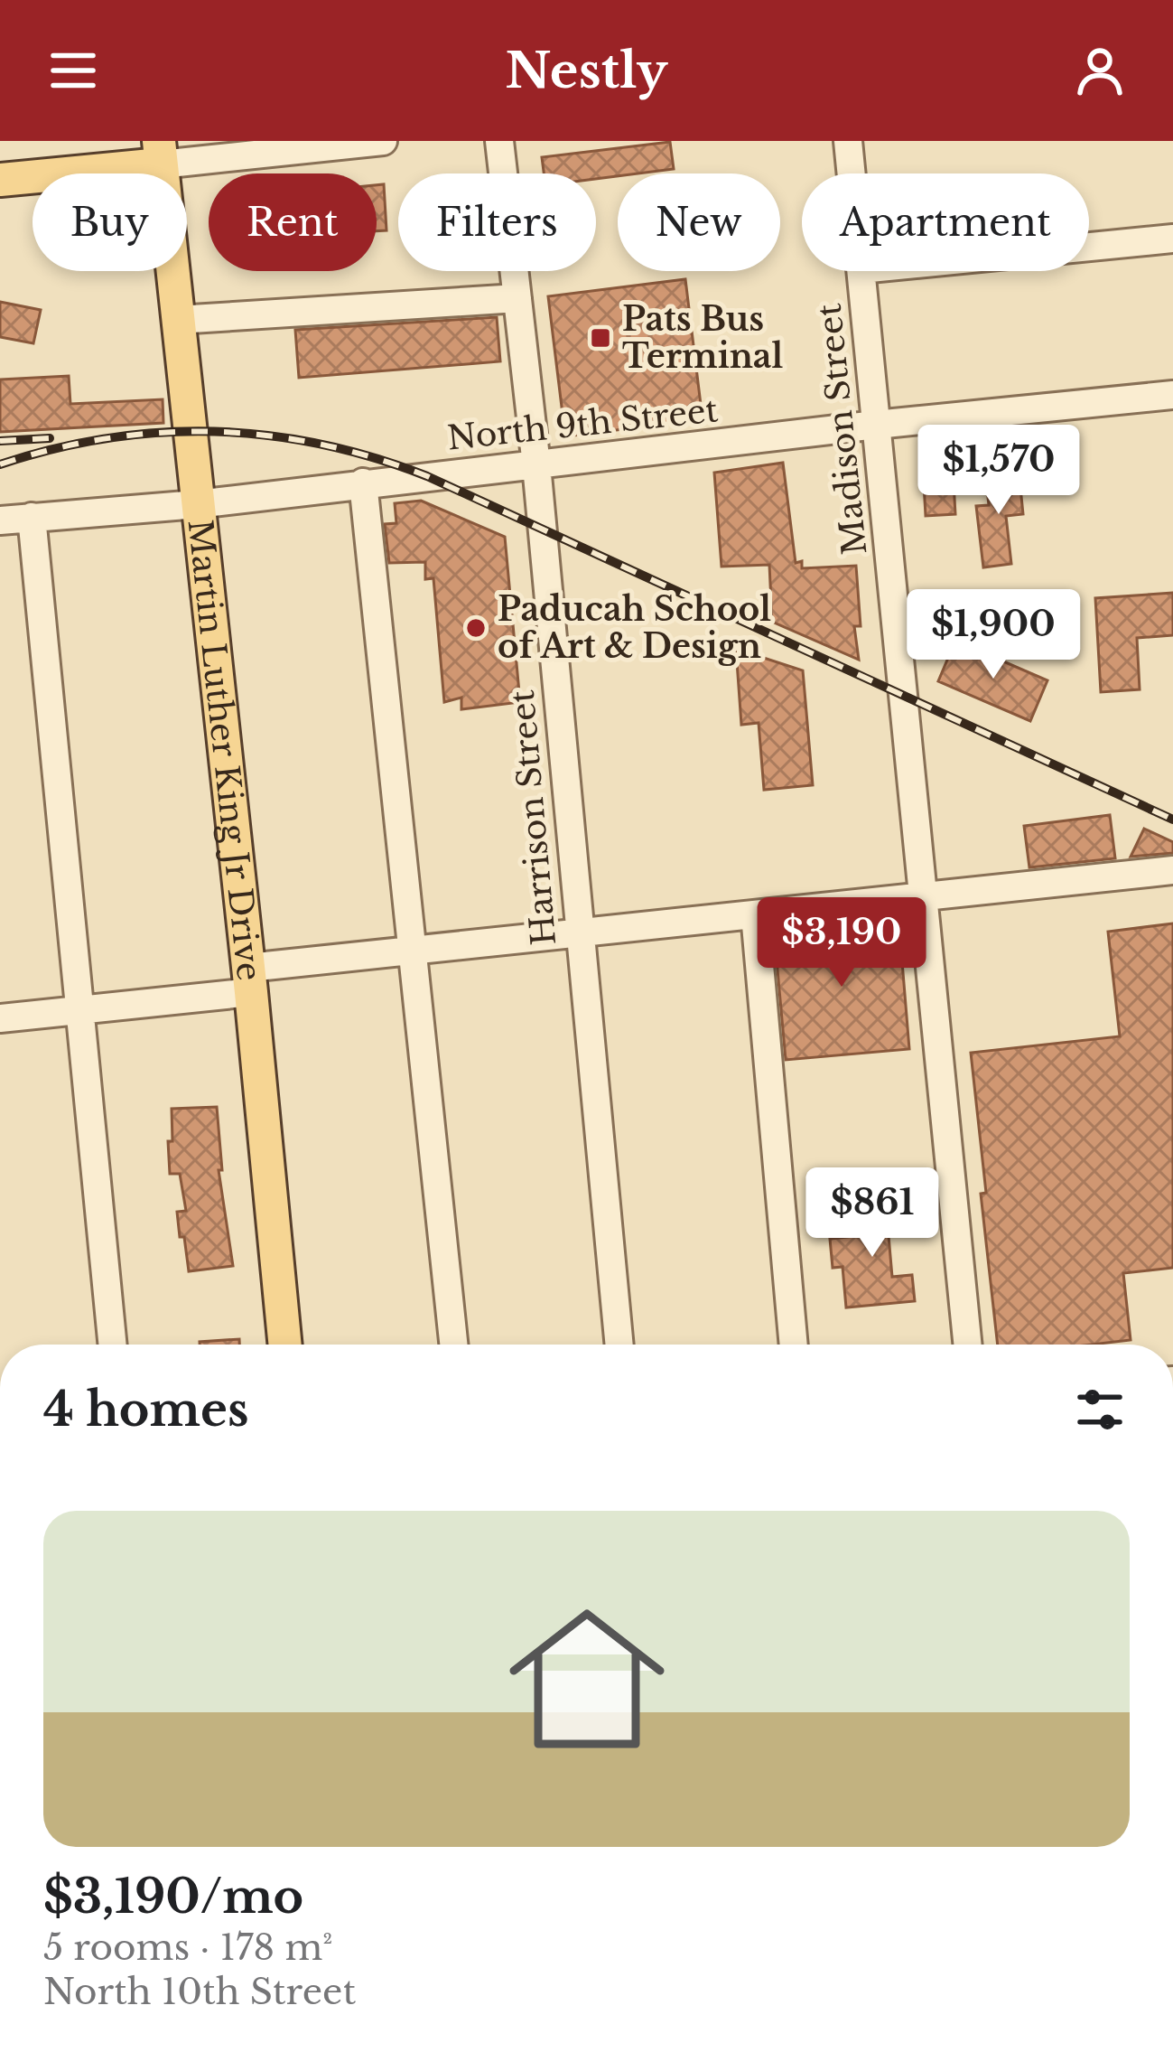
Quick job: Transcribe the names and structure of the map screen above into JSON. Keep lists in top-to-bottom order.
{
  "streets": {
    "main road": ["Martin Luther King Jr Drive"],
    "street": ["North 9th Street", "Madison Street", "Harrison Street"]
  },
  "crossings": [
    ["North 9th Street", "Madison Street"],
    ["North 9th Street", "Martin Luther King Jr Drive"],
    ["North 9th Street", "Harrison Street"]
  ],
  "places": {
    "transit": ["Pats Bus Terminal"],
    "other": ["Paducah School of Art & Design"]
  },
  "page": {
    "header": "Nestly",
    "chip": [
      "Buy",
      "Rent",
      "Filters",
      "New",
      "Apartment"
    ],
    "price": [
      "$1,570",
      "$1,900",
      "$3,190",
      "$861"
    ],
    "heading": "4 homes",
    "list": [
      {
        "name": "$3,190/mo",
        "note": "5 rooms · 178 m² · North 10th Street"
      }
    ]
  }
}
